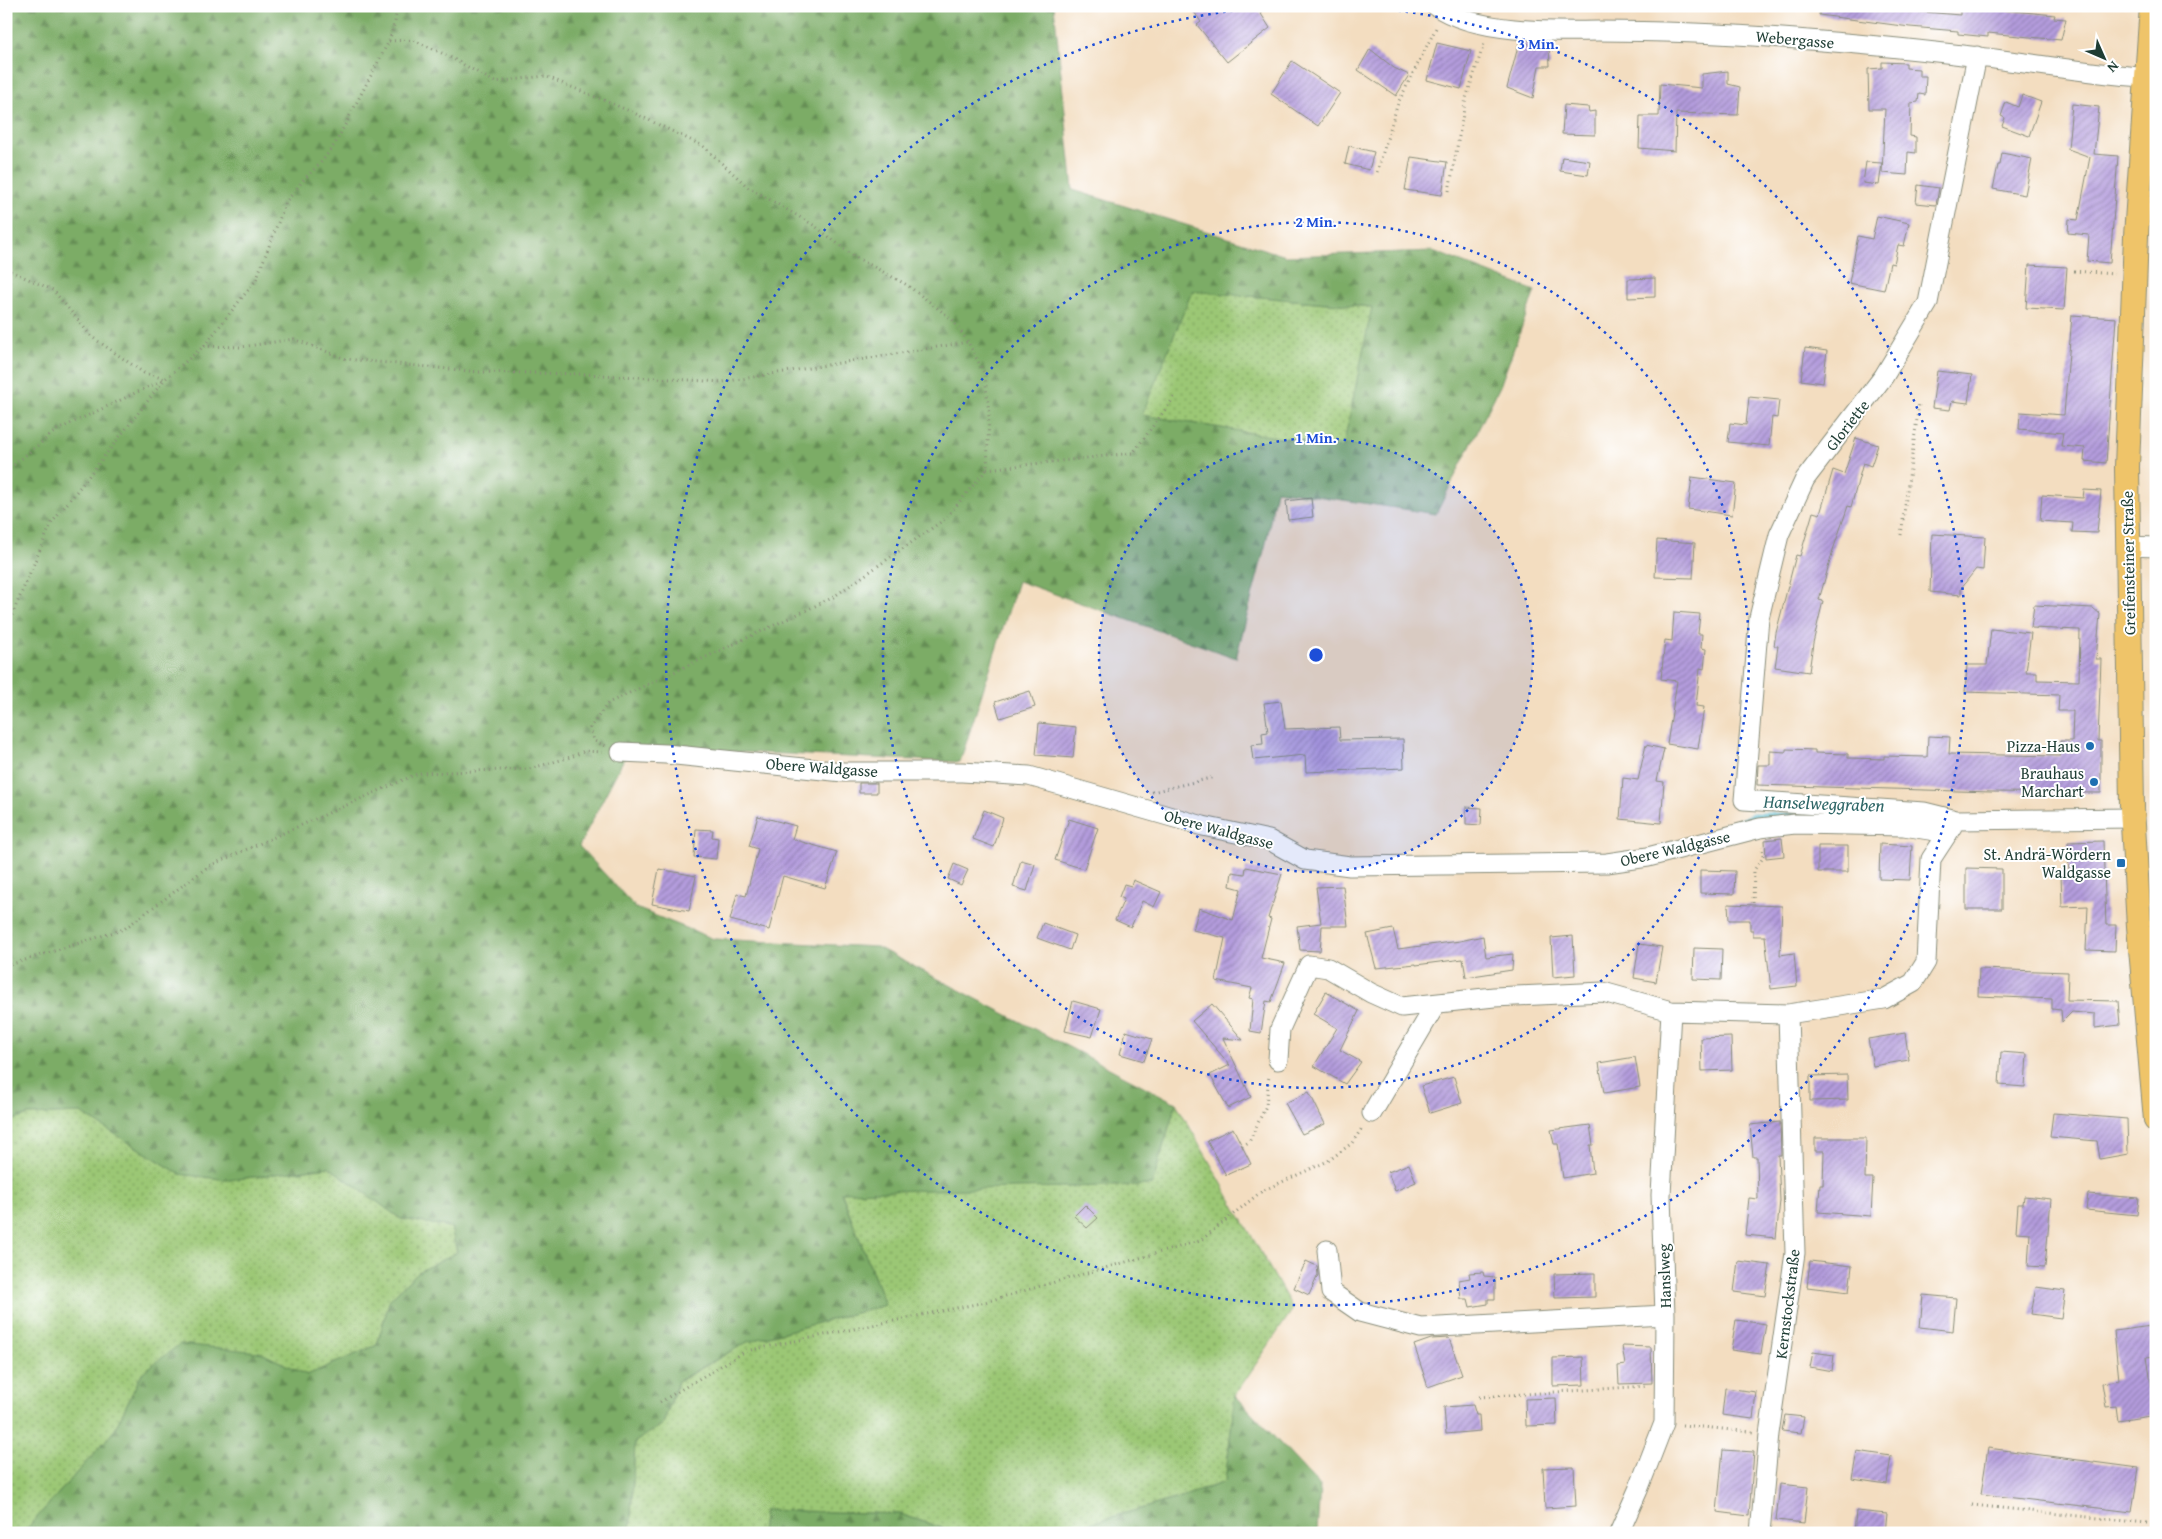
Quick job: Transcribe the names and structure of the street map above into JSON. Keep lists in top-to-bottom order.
{
  "streets": {
    "main road": ["Greifensteiner Straße"],
    "street": [
      "Webergasse",
      "Gloriette",
      "Obere Waldgasse",
      "Hanslweg",
      "Kernstockstraße"
    ]
  },
  "crossings": [
    ["Webergasse", "Gloriette"],
    ["Webergasse", "Greifensteiner Straße"],
    ["Gloriette", "Obere Waldgasse"],
    ["Greifensteiner Straße", "Obere Waldgasse"]
  ],
  "water": ["Hanselweggraben"],
  "places": {
    "other": ["Pizza-Haus", "Brauhaus Marchart"],
    "transit": ["St. Andrä-Wördern Waldgasse"]
  },
  "north": "bottom right",
  "rings": ["3 Min.", "2 Min.", "1 Min."]
}
